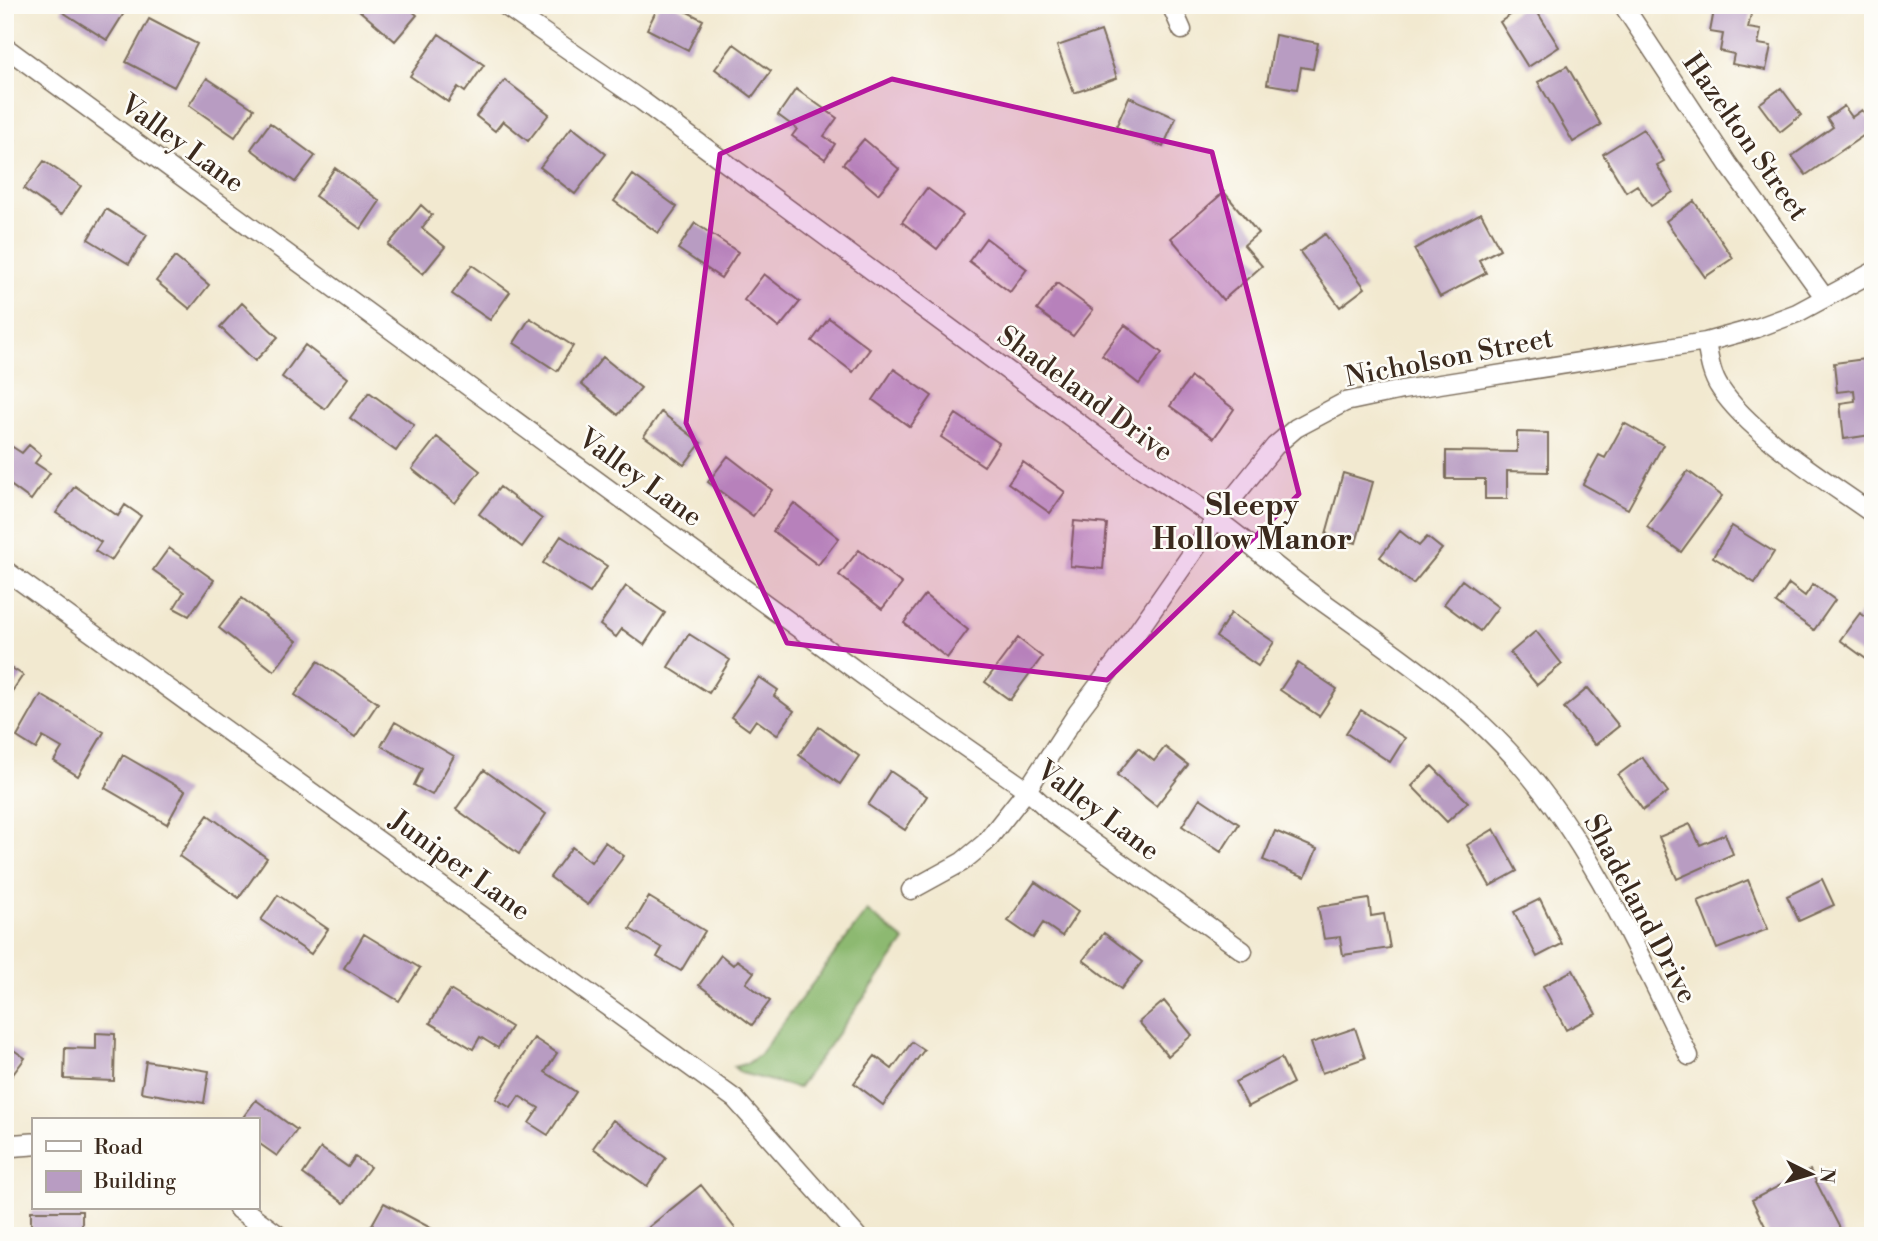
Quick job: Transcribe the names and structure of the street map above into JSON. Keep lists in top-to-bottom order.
{
  "streets": {
    "street": [
      "Hazelton Street",
      "Valley Lane",
      "Nicholson Street",
      "Shadeland Drive",
      "Juniper Lane"
    ]
  },
  "crossings": [
    ["Hazelton Street", "Nicholson Street"],
    ["Valley Lane", "Nicholson Street"],
    ["Nicholson Street", "Shadeland Drive"]
  ],
  "districts": ["Sleepy Hollow Manor"],
  "legend": ["Road", "Building"],
  "north": "right"
}
